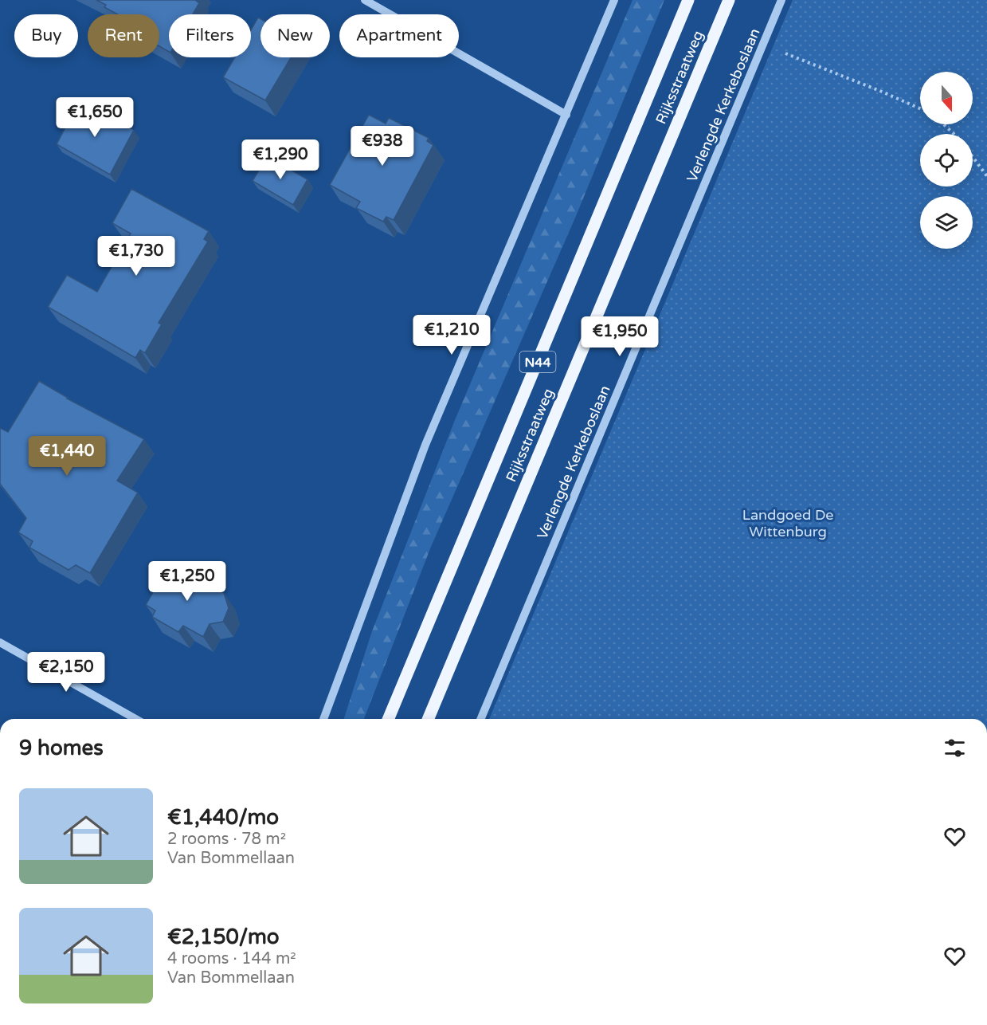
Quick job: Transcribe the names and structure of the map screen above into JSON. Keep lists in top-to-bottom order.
{
  "streets": {
    "main road": ["Rijksstraatweg", "N44"],
    "street": ["Verlengde Kerkeboslaan"]
  },
  "parks": ["Landgoed De Wittenburg"],
  "north": "bottom",
  "page": {
    "chip": [
      "Buy",
      "Rent",
      "Filters",
      "New",
      "Apartment"
    ],
    "price": [
      "€1,650",
      "€938",
      "€1,290",
      "€1,730",
      "€1,210",
      "€1,950",
      "€1,440",
      "€1,250",
      "€2,150"
    ],
    "heading": "9 homes",
    "list": [
      {
        "name": "€1,440/mo",
        "note": "2 rooms · 78 m² · Van Bommellaan"
      },
      {
        "name": "€2,150/mo",
        "note": "4 rooms · 144 m² · Van Bommellaan"
      }
    ]
  }
}
